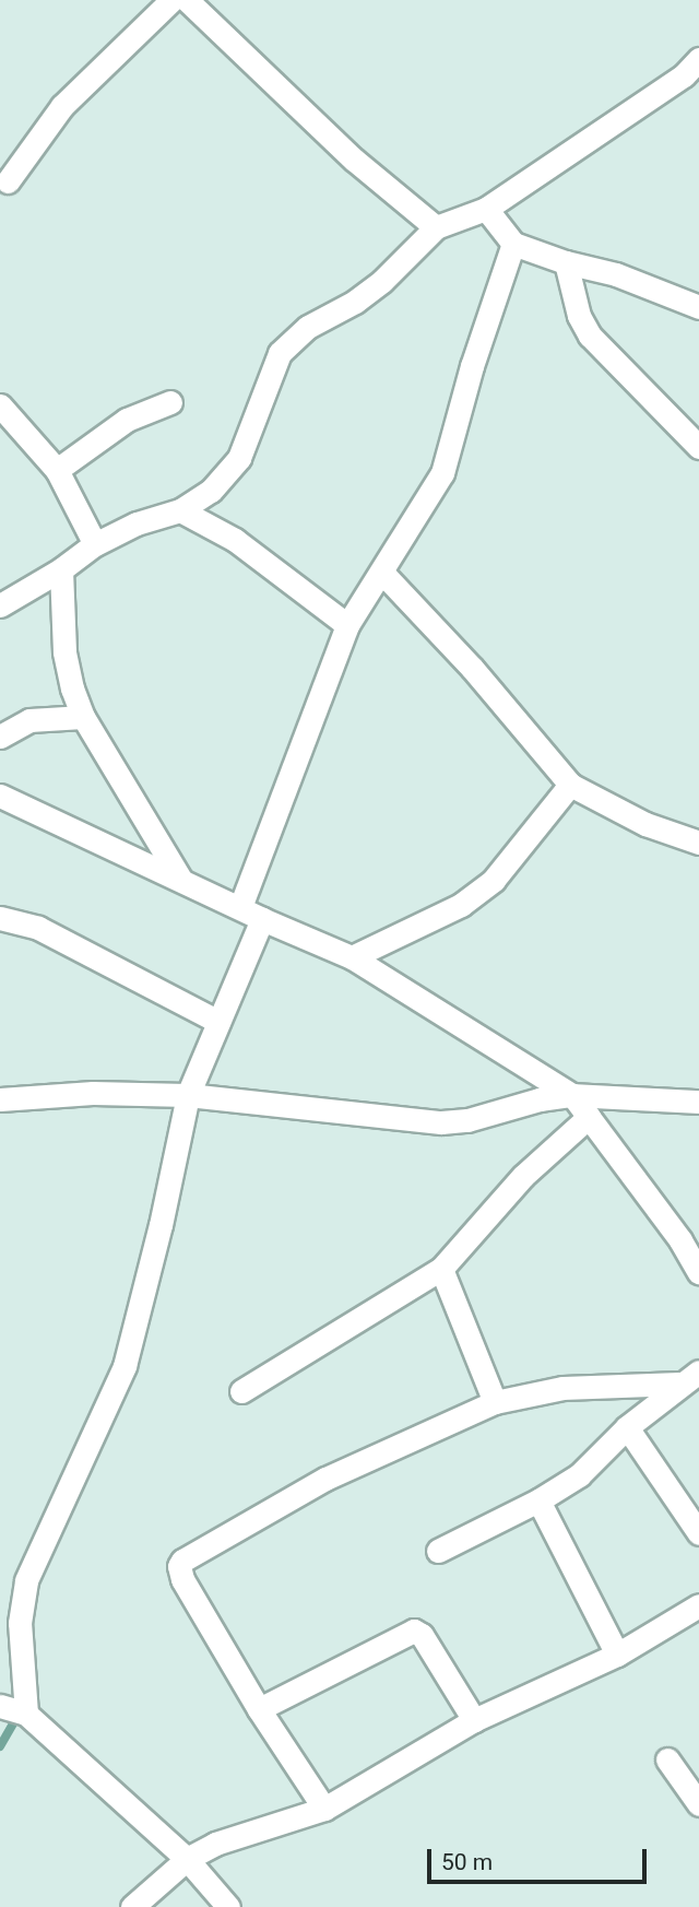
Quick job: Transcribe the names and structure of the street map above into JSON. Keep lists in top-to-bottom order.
{
  "scale_bar": "50 m"
}
